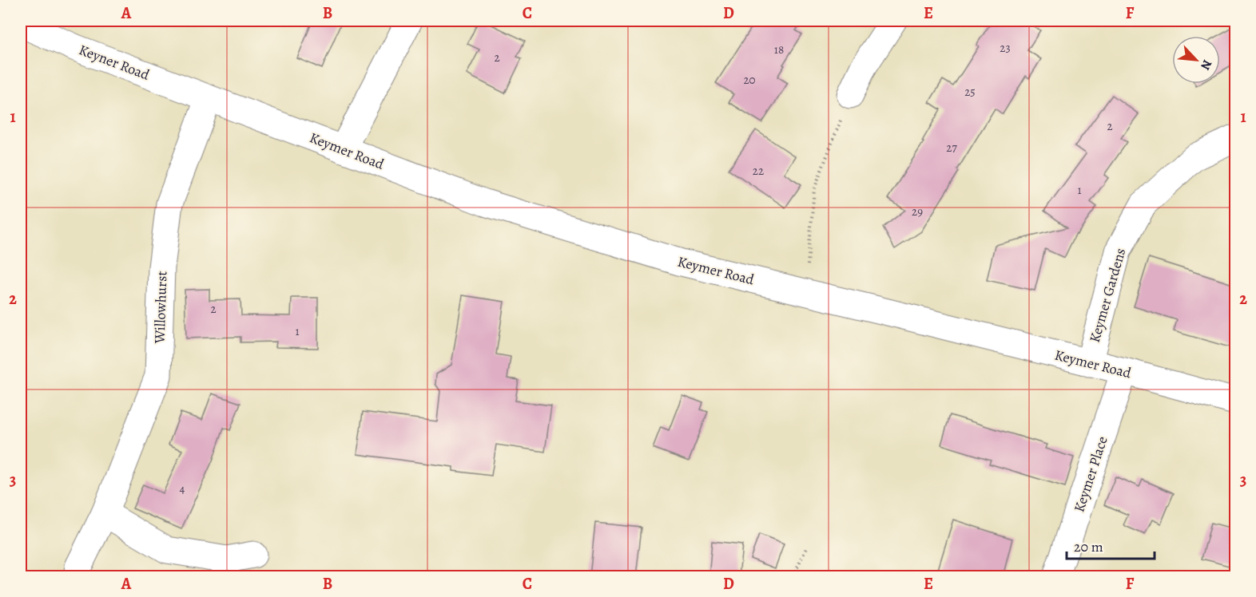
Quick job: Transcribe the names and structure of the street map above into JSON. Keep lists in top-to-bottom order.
{
  "streets": {
    "street": [
      "Keyner Road",
      "Keymer Road",
      "Keymer Gardens",
      "Willowhurst",
      "Keymer Place"
    ]
  },
  "crossings": [
    ["Keyner Road", "Keymer Road"],
    ["Keyner Road", "Willowhurst"],
    ["Keymer Road", "Keymer Gardens"],
    ["Keymer Road", "Willowhurst"],
    ["Keymer Road", "Keymer Place"]
  ],
  "house_numbers": [
    "23",
    "18",
    "2",
    "20",
    "25",
    "2",
    "27",
    "22",
    "1",
    "29",
    "2",
    "1",
    "4"
  ],
  "scale_bar": "20 m",
  "north": "bottom right",
  "grid": {
    "columns": [
      "A",
      "B",
      "C",
      "D",
      "E",
      "F"
    ],
    "rows": ["1", "2", "3"]
  }
}
